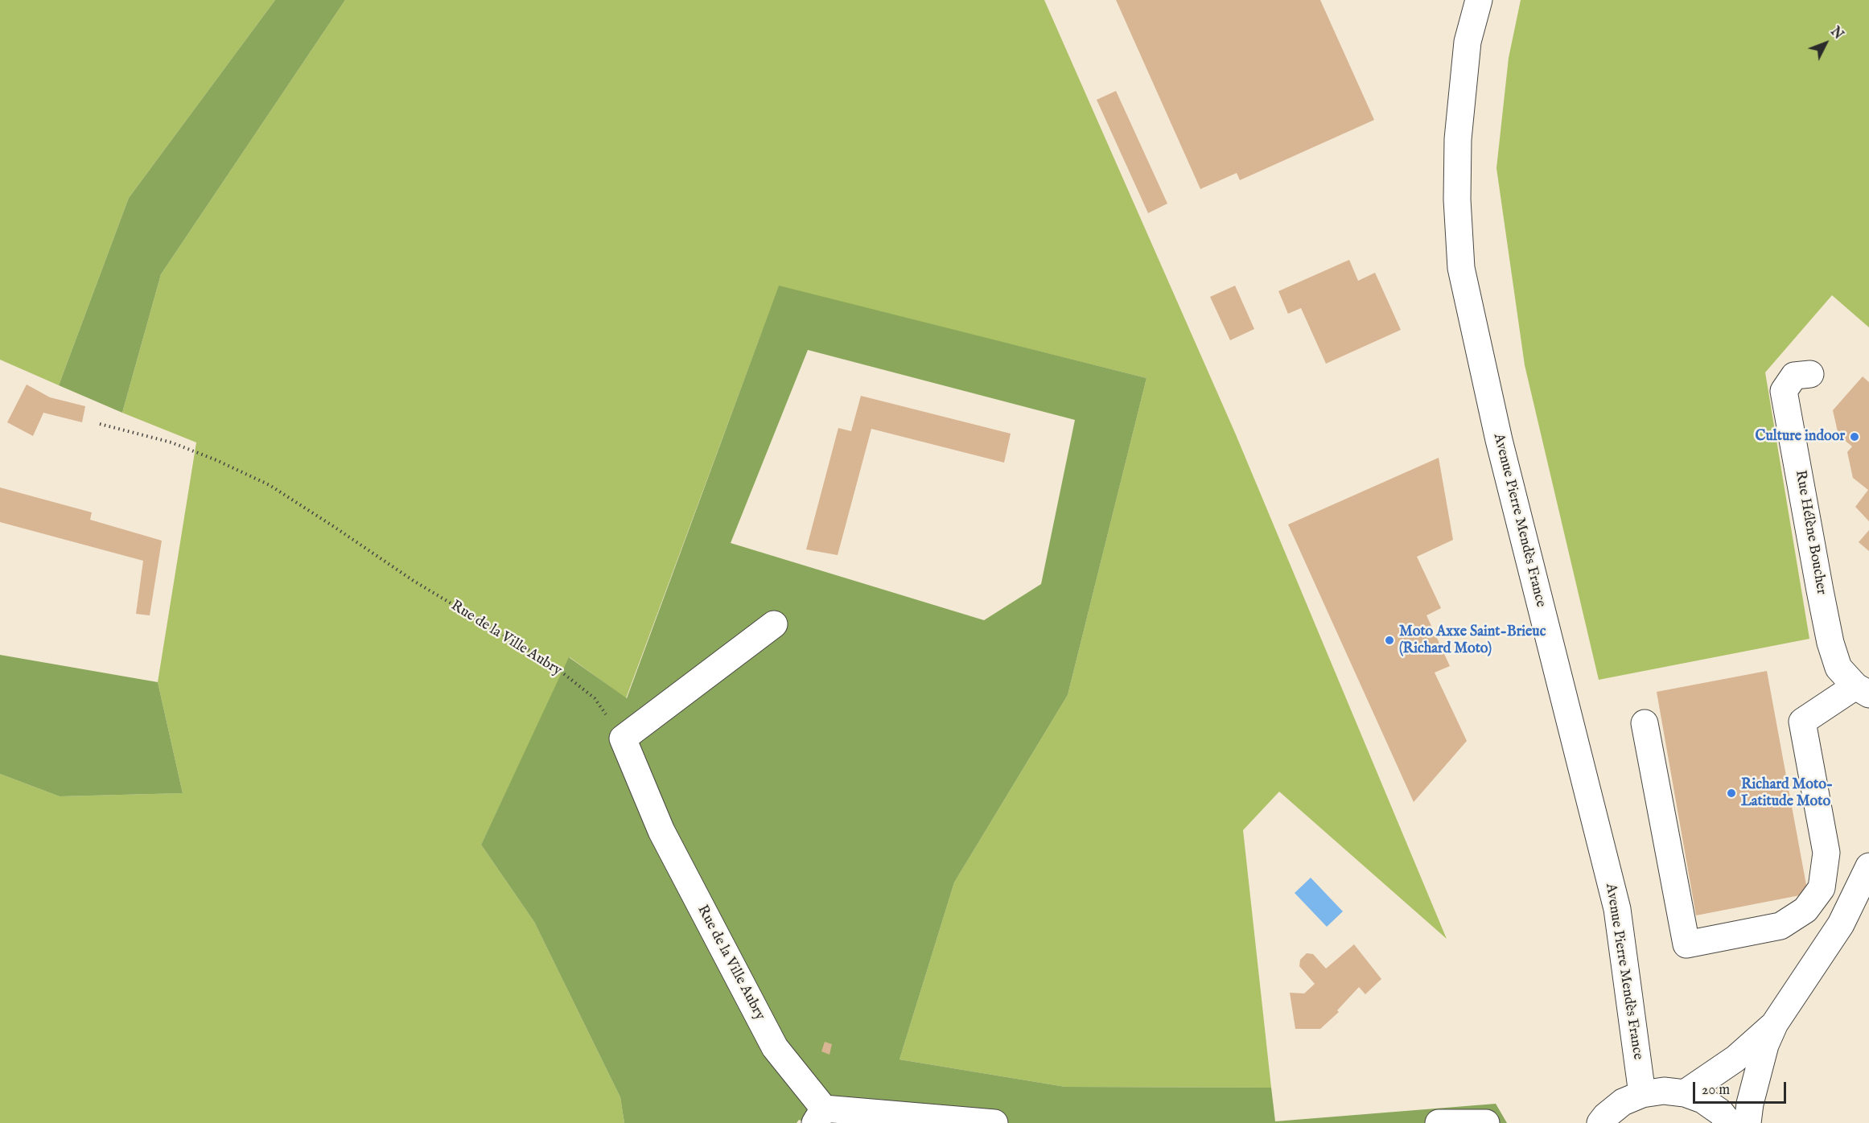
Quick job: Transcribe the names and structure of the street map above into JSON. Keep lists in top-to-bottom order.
{
  "streets": {
    "street": ["Avenue Pierre Mendès France", "Rue Hélène Boucher", "Rue de la Ville Aubry"]
  },
  "places": ["Culture indoor", "Moto Axxe Saint-Brieuc (Richard Moto)", "Richard Moto- Latitude Moto"],
  "scale_bar": "20 m",
  "north": "top right"
}
